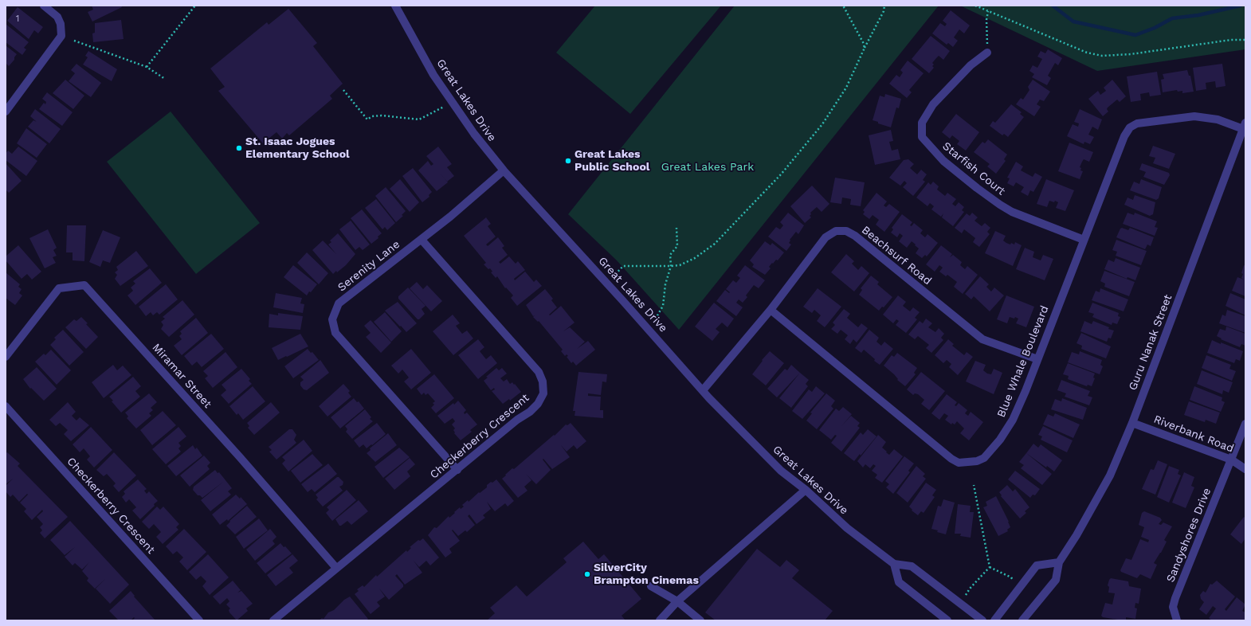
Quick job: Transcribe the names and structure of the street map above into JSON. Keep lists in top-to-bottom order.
{
  "streets": {
    "street": [
      "Great Lakes Drive",
      "Starfish Court",
      "Beachsurf Road",
      "Serenity Lane",
      "Guru Nanak Street",
      "Blue Whale Boulevard",
      "Miramar Street",
      "Riverbank Road",
      "Checkerberry Crescent",
      "Sandyshores Drive"
    ]
  },
  "crossings": [
    ["Great Lakes Drive", "Beachsurf Road"],
    ["Great Lakes Drive", "Serenity Lane"],
    ["Starfish Court", "Blue Whale Boulevard"],
    ["Beachsurf Road", "Blue Whale Boulevard"],
    ["Serenity Lane", "Checkerberry Crescent"],
    ["Guru Nanak Street", "Blue Whale Boulevard"],
    ["Guru Nanak Street", "Riverbank Road"],
    ["Miramar Street", "Checkerberry Crescent"],
    ["Riverbank Road", "Sandyshores Drive"]
  ],
  "parks": ["Great Lakes Park"],
  "places": ["St. Isaac Jogues Elementary School", "Great Lakes Public School", "SilverCity Brampton Cinemas"],
  "house_numbers": ["1"]
}
